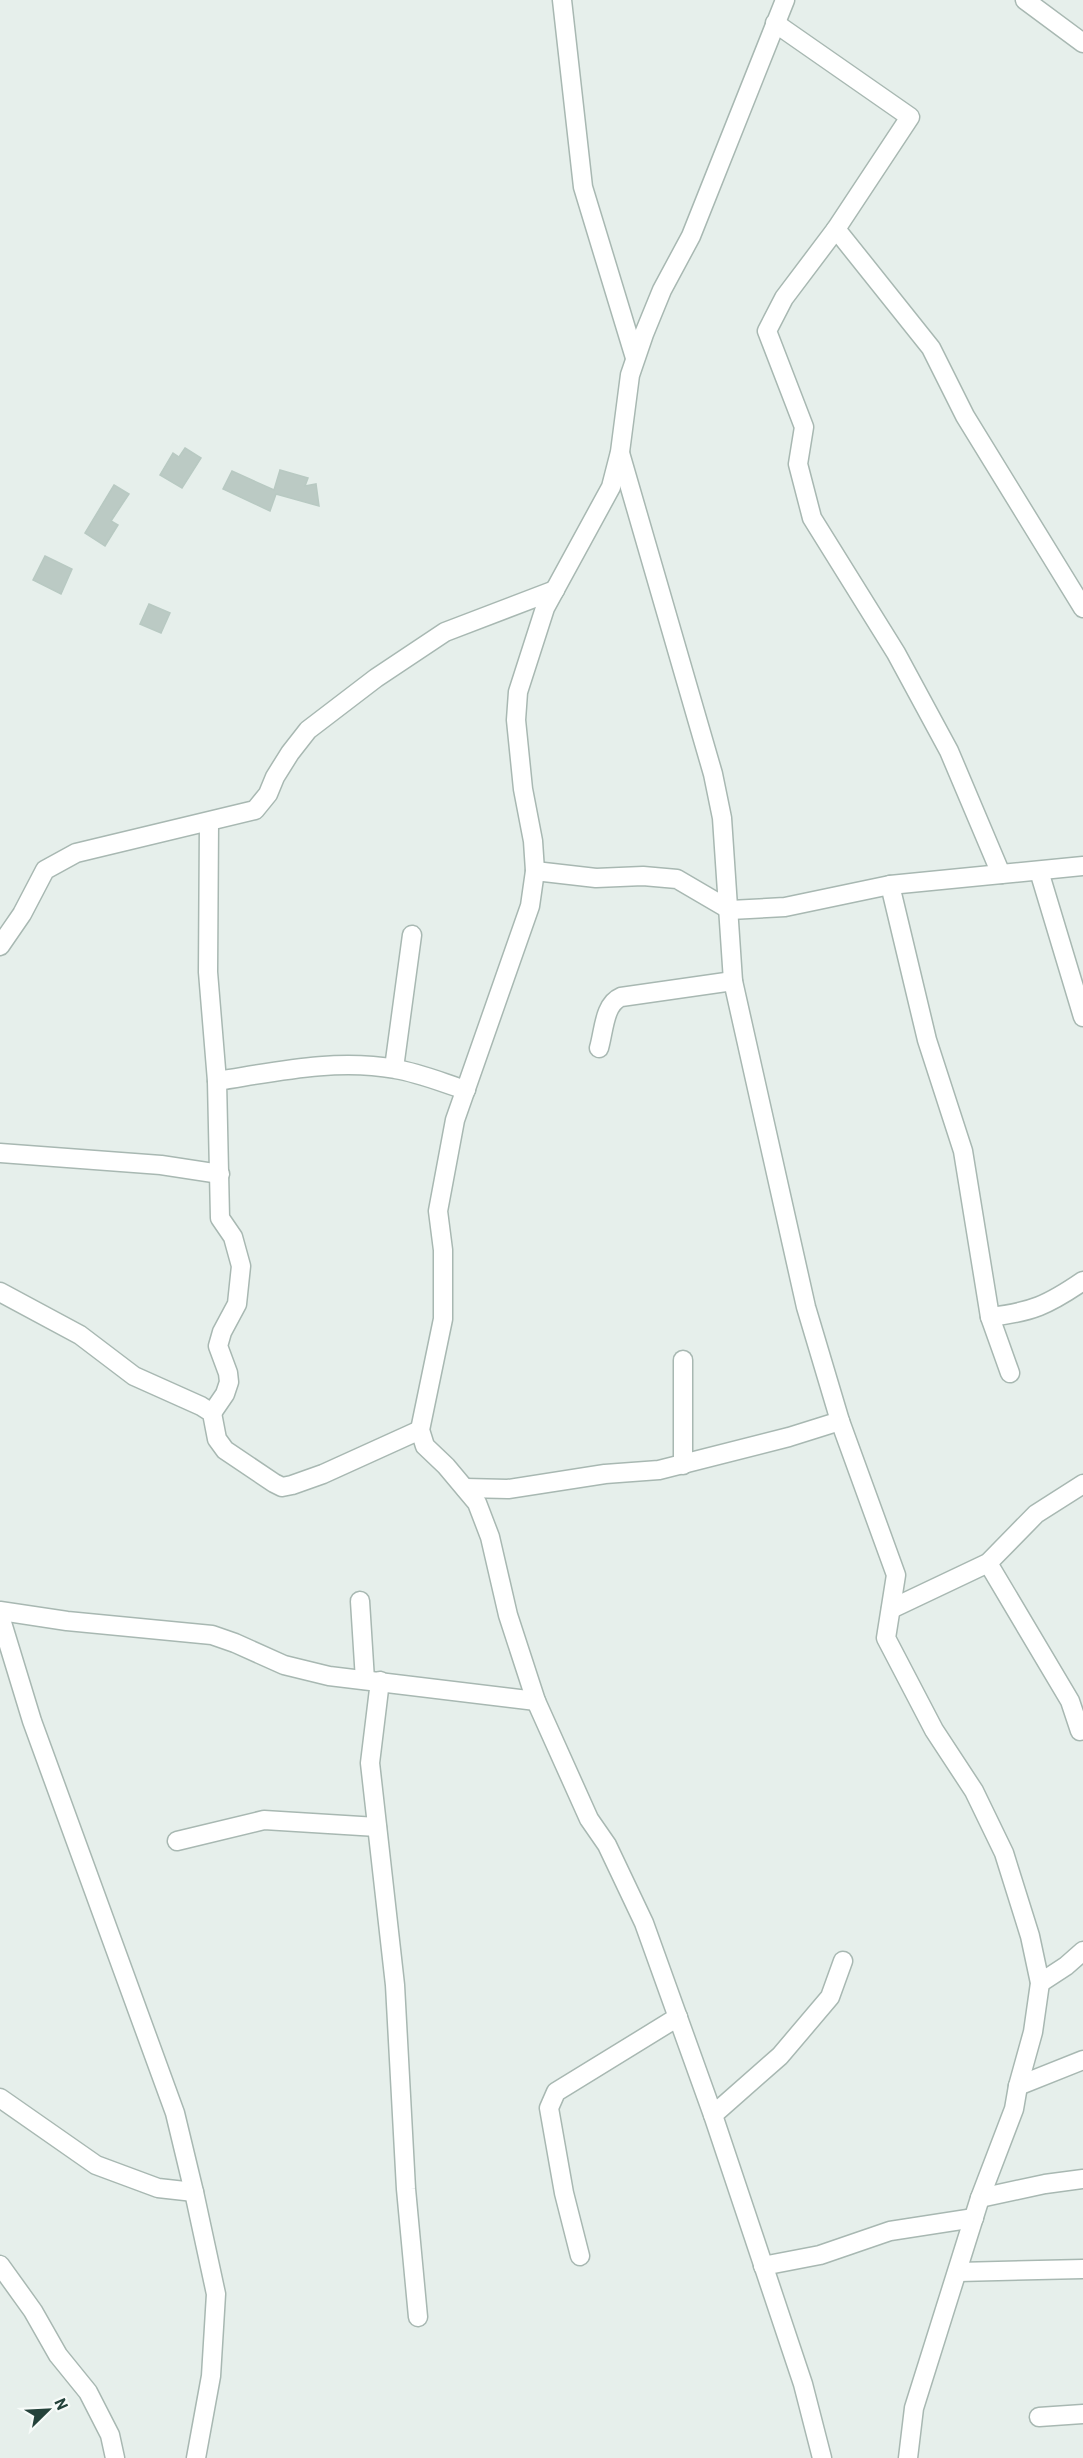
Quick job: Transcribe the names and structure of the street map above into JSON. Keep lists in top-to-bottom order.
{
  "north": "top right"
}
